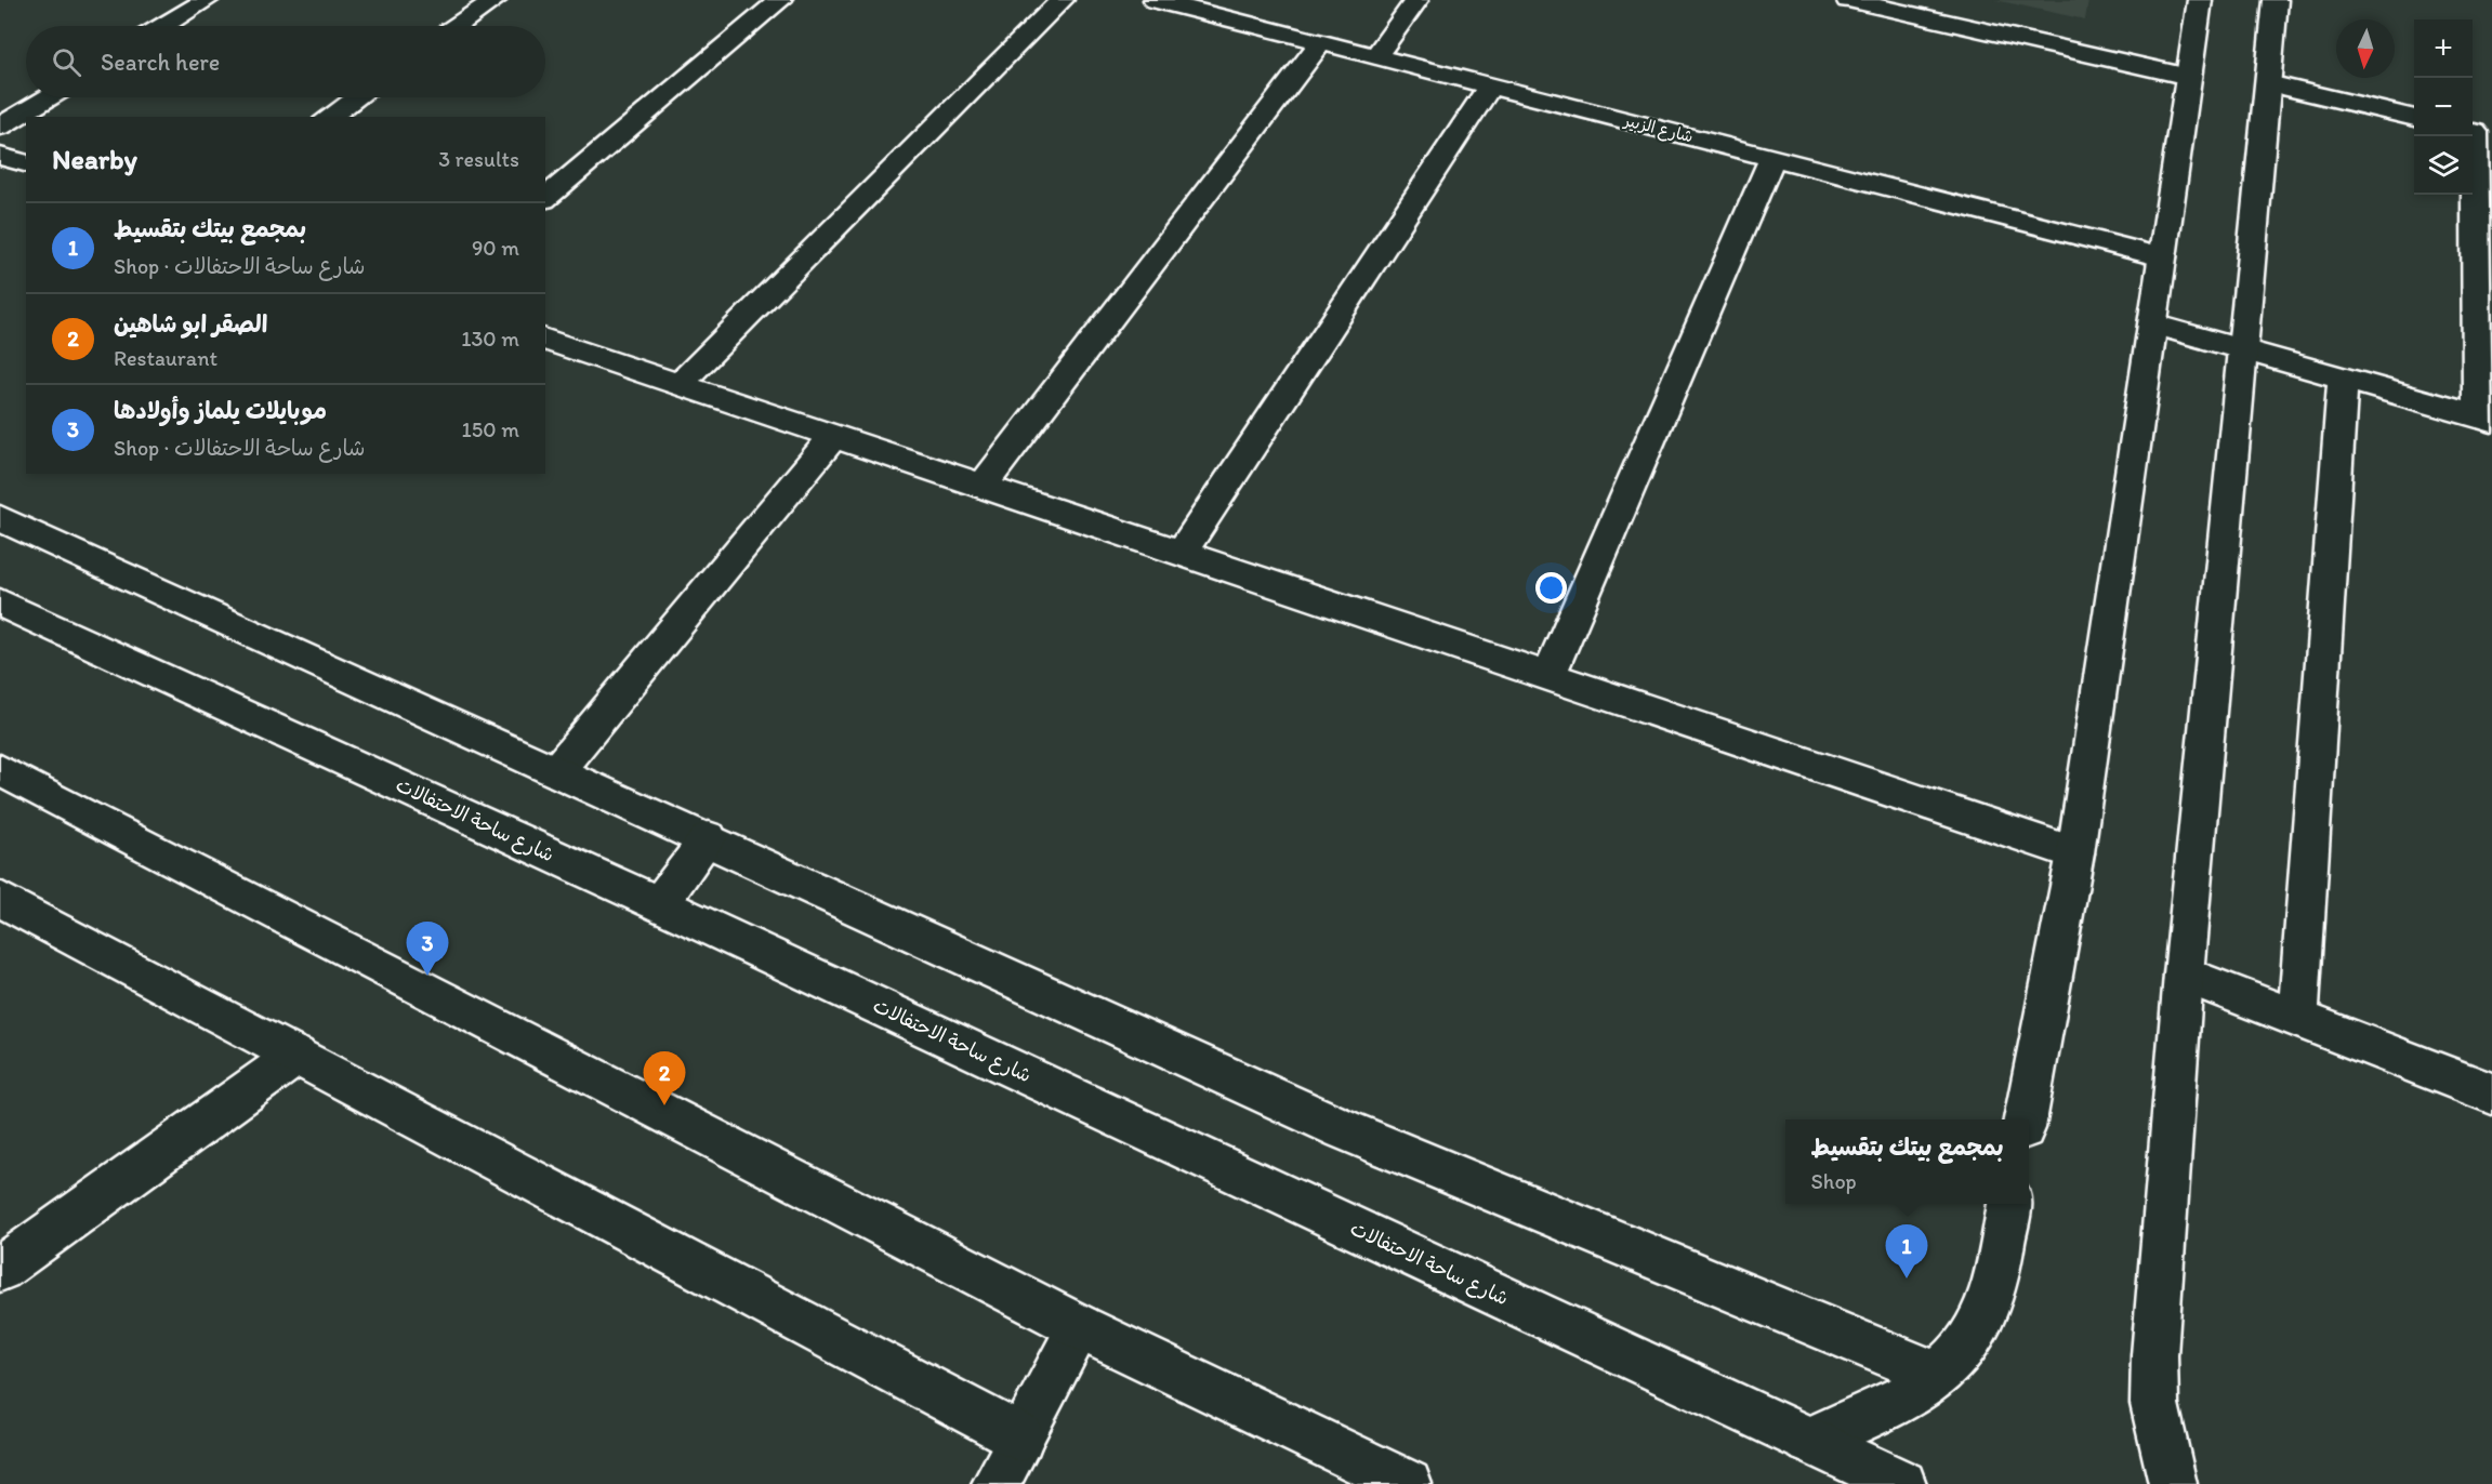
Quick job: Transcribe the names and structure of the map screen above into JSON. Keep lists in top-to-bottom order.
{
  "streets": {
    "street": ["شارع الزبير", "شارع ساحة الاحتفالات"]
  },
  "north": "bottom",
  "page": {
    "map_buttons": ["+", "−"],
    "search": "Search here",
    "heading": ["Nearby", "3 results"],
    "list": [
      {
        "mark": "1",
        "name": "بمجمع بيتك بتقسيط",
        "note": "Shop · شارع ساحة الاحتفالات",
        "value": "90 m"
      },
      {
        "mark": "2",
        "name": "الصقر ابو شاهين",
        "note": "Restaurant",
        "value": "130 m"
      },
      {
        "mark": "3",
        "name": "موبايلات يلماز وأولادها",
        "note": "Shop · شارع ساحة الاحتفالات",
        "value": "150 m"
      }
    ],
    "pins": ["3", "2", "1"],
    "popup": ["بمجمع بيتك بتقسيط", "Shop"]
  }
}
